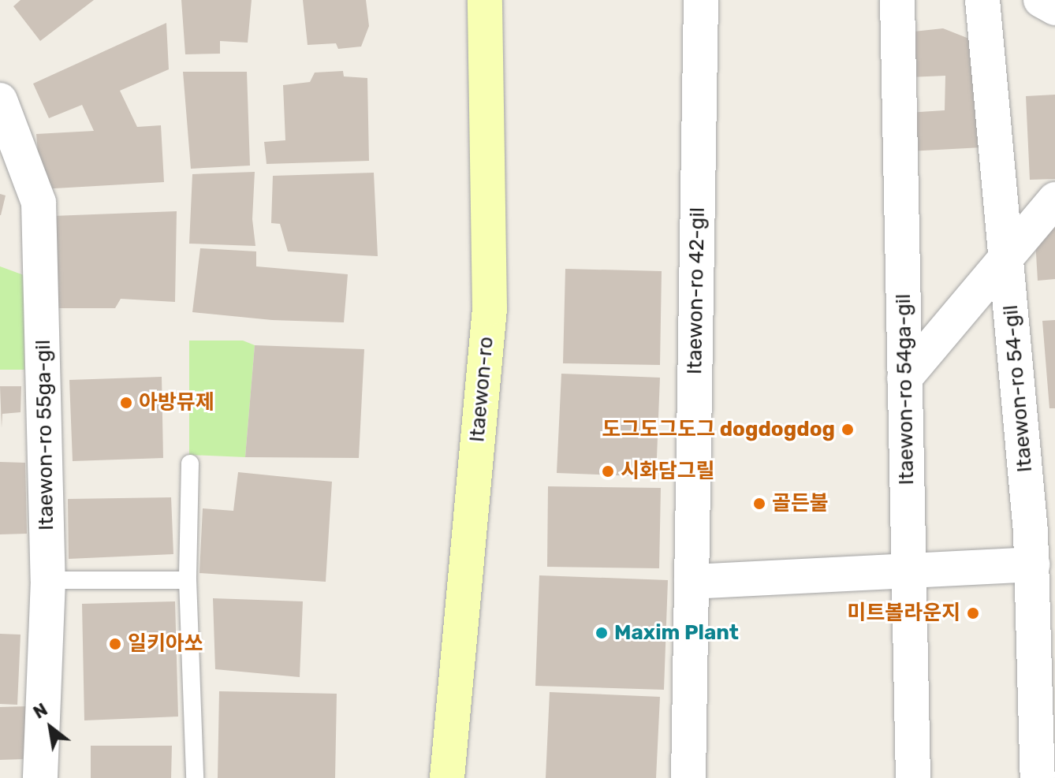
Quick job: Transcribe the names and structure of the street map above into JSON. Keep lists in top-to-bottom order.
{
  "streets": {
    "main road": ["Itaewon-ro"],
    "street": [
      "Itaewon-ro 42-gil",
      "Itaewon-ro 54-gil",
      "Itaewon-ro 54ga-gil",
      "Itaewon-ro 55ga-gil"
    ]
  },
  "places": [
    "아방뮤제",
    "도그도그도그 dogdogdog",
    "시화담그릴",
    "골든불",
    "미트볼라운지",
    "Maxim Plant",
    "일키아쏘"
  ],
  "north": "top left"
}
